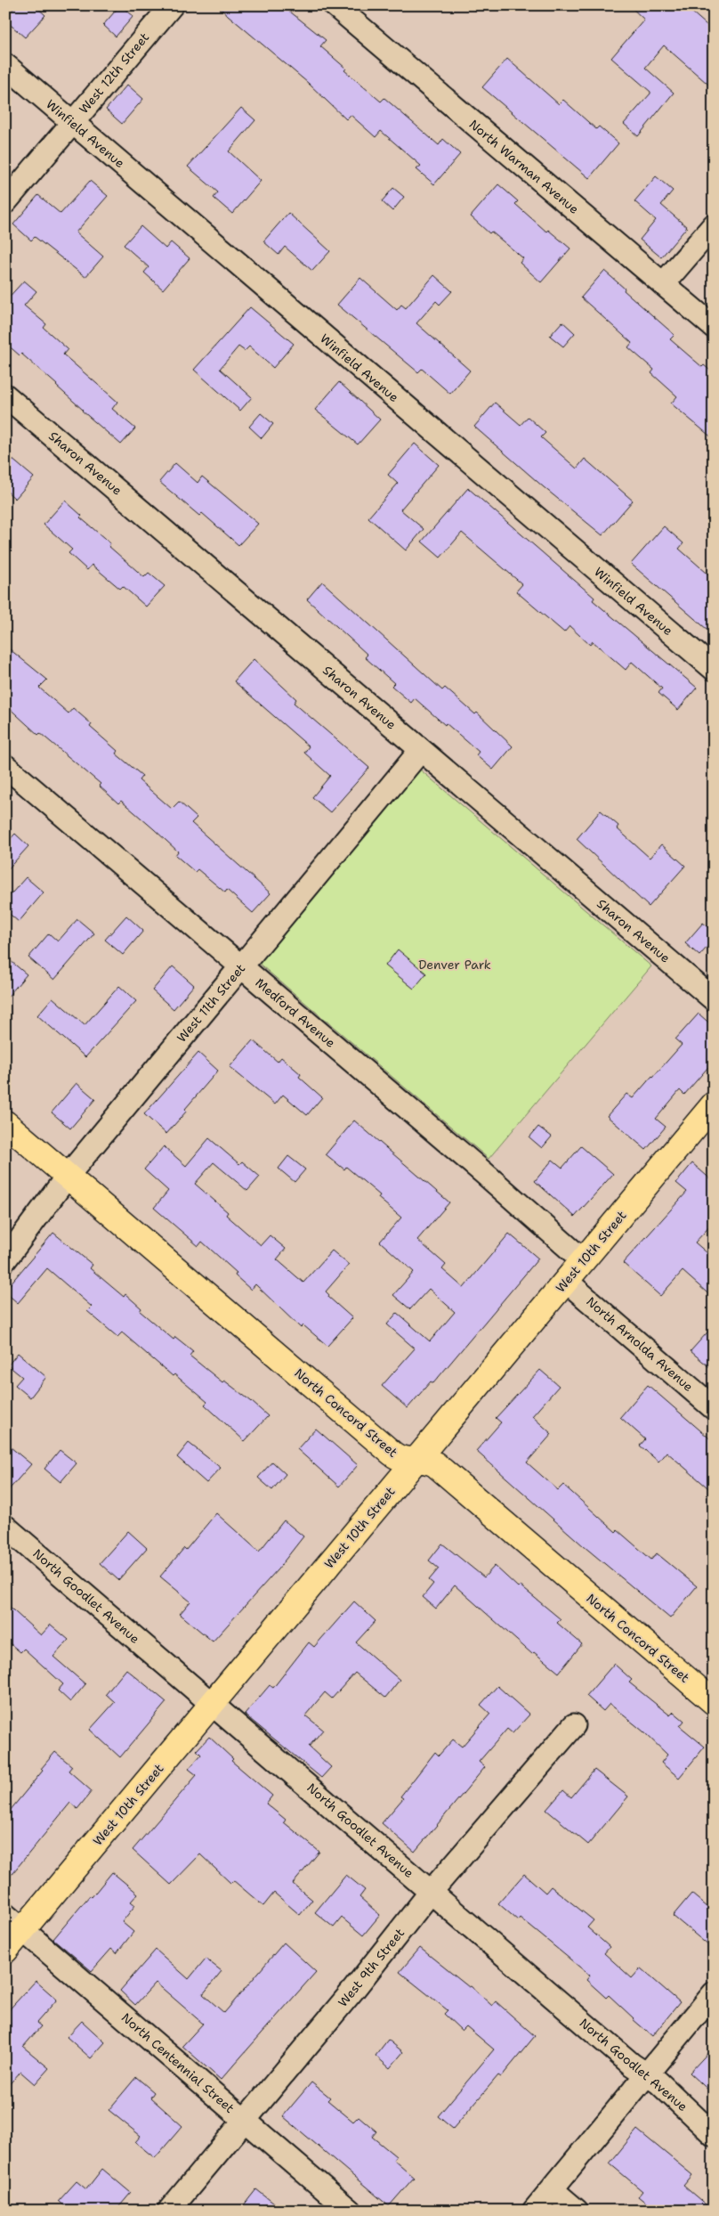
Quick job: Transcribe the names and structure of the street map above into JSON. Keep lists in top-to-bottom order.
{
  "streets": {
    "main road": ["West 10th Street", "North Concord Street"],
    "street": [
      "West 12th Street",
      "Winfield Avenue",
      "North Warman Avenue",
      "Sharon Avenue",
      "West 11th Street",
      "Medford Avenue",
      "North Arnolda Avenue",
      "North Goodlet Avenue",
      "West 9th Street",
      "North Centennial Street"
    ]
  },
  "crossings": [
    ["West 12th Street", "Winfield Avenue"],
    ["Sharon Avenue", "West 11th Street"],
    ["West 11th Street", "Medford Avenue"],
    ["West 11th Street", "North Concord Street"],
    ["Medford Avenue", "West 10th Street"],
    ["West 10th Street", "North Arnolda Avenue"],
    ["West 10th Street", "North Concord Street"],
    ["West 10th Street", "North Goodlet Avenue"],
    ["West 10th Street", "North Centennial Street"],
    ["North Goodlet Avenue", "West 9th Street"],
    ["West 9th Street", "North Centennial Street"]
  ],
  "parks": ["Denver Park"]
}
